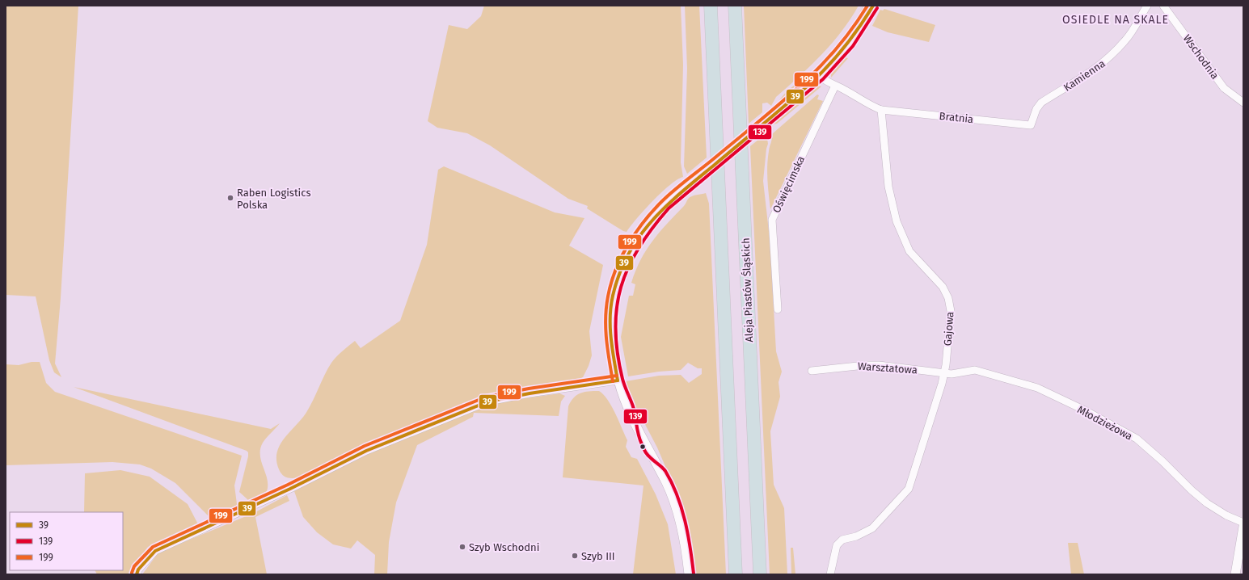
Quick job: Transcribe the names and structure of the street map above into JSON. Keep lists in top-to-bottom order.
{
  "streets": {
    "highway": ["Aleja Piastów Śląskich"],
    "street": [
      "Wschodnia",
      "Kamienna",
      "Bratnia",
      "Oświęcimska",
      "Gajowa",
      "Warsztatowa",
      "Młodzieżowa"
    ]
  },
  "crossings": [
    ["Kamienna", "Bratnia"],
    ["Bratnia", "Gajowa"],
    ["Gajowa", "Warsztatowa"],
    ["Gajowa", "Młodzieżowa"],
    ["Warsztatowa", "Młodzieżowa"]
  ],
  "districts": ["OSIEDLE NA SKALE"],
  "places": ["Raben Logistics Polska", "Szyb Wschodni", "Szyb III"],
  "lines": ["transit line 39", "transit line 199", "transit line 139"],
  "legend": ["39", "139", "199"]
}
